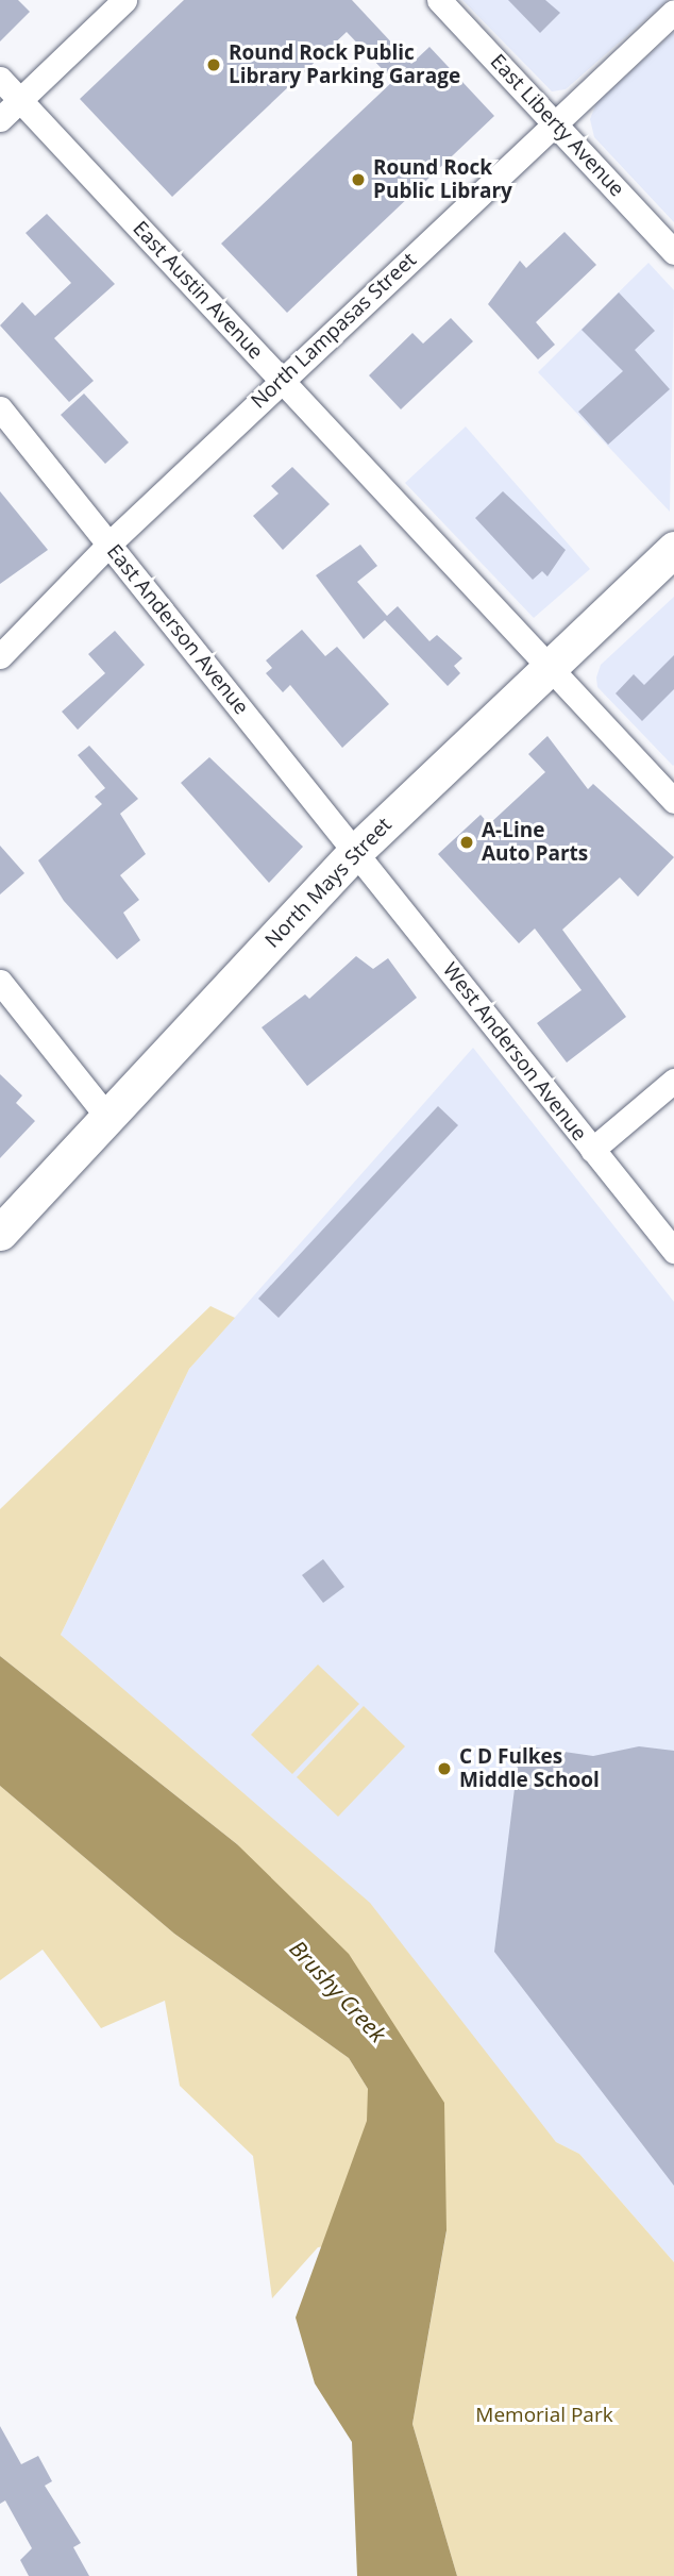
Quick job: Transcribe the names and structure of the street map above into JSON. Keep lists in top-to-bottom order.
{
  "streets": {
    "main road": ["North Mays Street"],
    "street": [
      "East Liberty Avenue",
      "East Austin Avenue",
      "North Lampasas Street",
      "East Anderson Avenue",
      "West Anderson Avenue"
    ]
  },
  "crossings": [
    ["East Liberty Avenue", "North Lampasas Street"],
    ["East Austin Avenue", "North Lampasas Street"],
    ["East Austin Avenue", "North Mays Street"],
    ["North Lampasas Street", "East Anderson Avenue"],
    ["East Anderson Avenue", "North Mays Street"],
    ["East Anderson Avenue", "West Anderson Avenue"],
    ["North Mays Street", "West Anderson Avenue"]
  ],
  "water": ["Brushy Creek"],
  "parks": ["Memorial Park"],
  "places": [
    "Round Rock Public Library Parking Garage",
    "Round Rock Public Library",
    "A-Line Auto Parts",
    "C D Fulkes Middle School"
  ]
}
